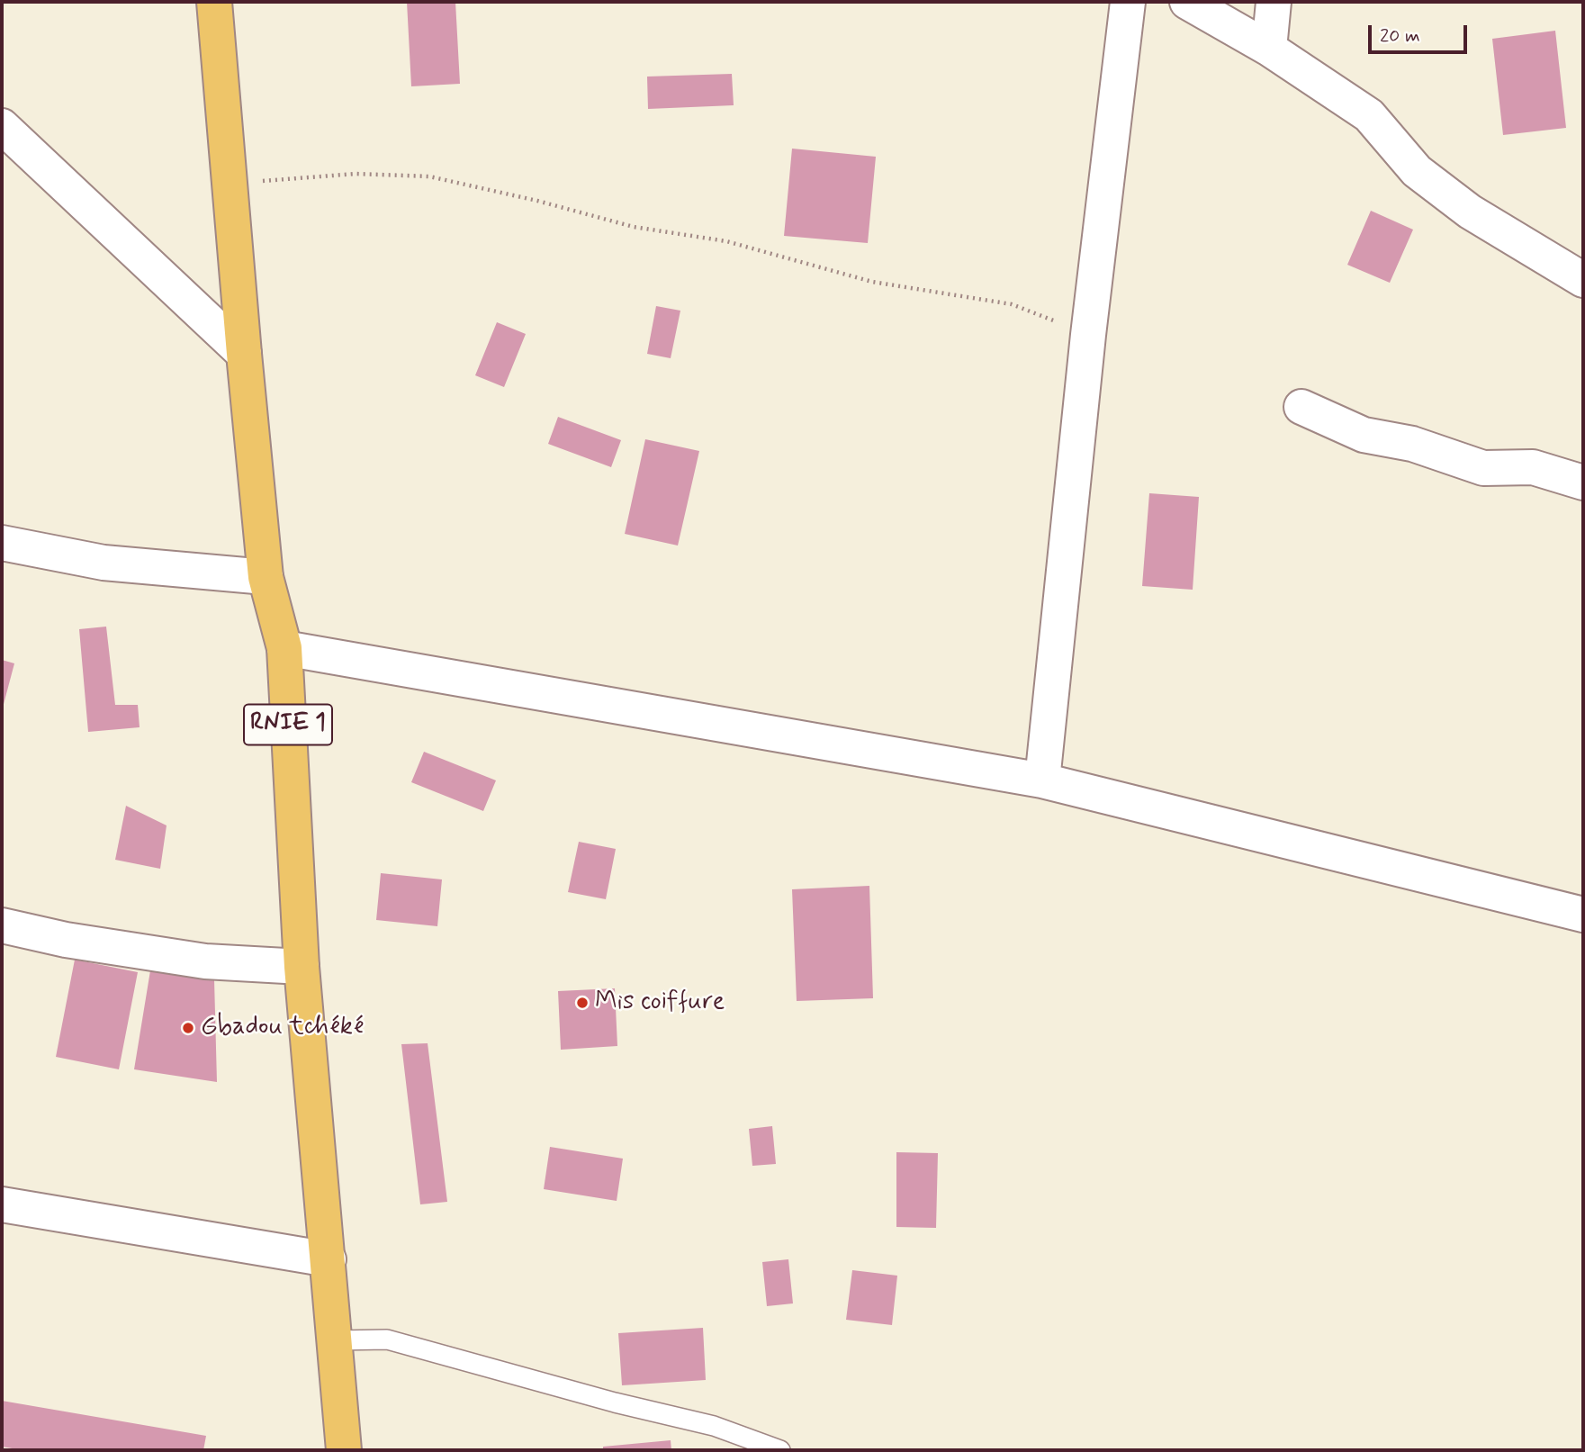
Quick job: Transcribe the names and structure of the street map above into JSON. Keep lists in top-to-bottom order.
{
  "streets": {
    "highway": ["RNIE 1"]
  },
  "places": ["Mis coiffure", "Gbadou tchéké"],
  "scale_bar": "20 m"
}
